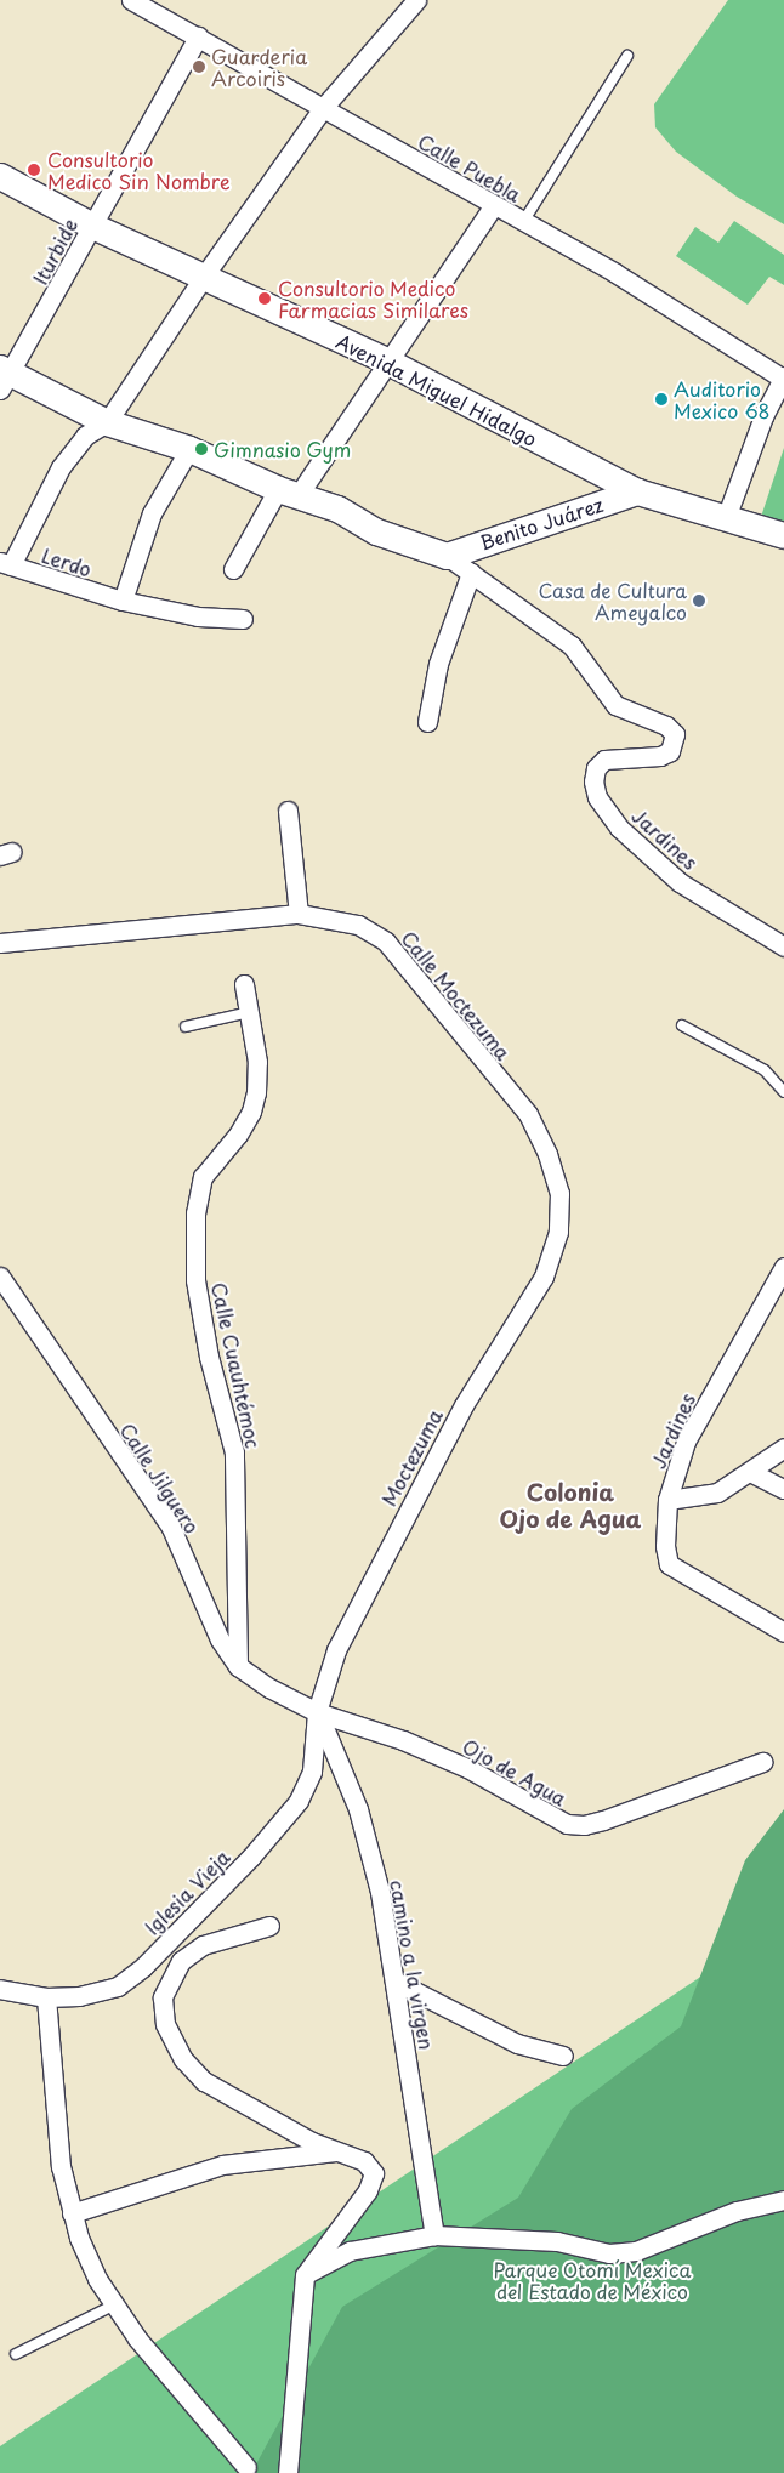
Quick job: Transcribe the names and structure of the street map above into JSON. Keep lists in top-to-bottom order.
{
  "streets": {
    "street": [
      "Calle Puebla",
      "Iturbide",
      "Avenida Miguel Hidalgo",
      "Benito Juárez",
      "Lerdo",
      "Jardines",
      "Calle Moctezuma",
      "Calle Cuauhtémoc",
      "Moctezuma",
      "Calle Jilguero",
      "Ojo de Agua",
      "Iglesia Vieja",
      "camino a la virgen"
    ]
  },
  "crossings": [
    ["Calle Puebla", "Iturbide"],
    ["Iturbide", "Avenida Miguel Hidalgo"],
    ["Avenida Miguel Hidalgo", "Benito Juárez"],
    ["Calle Moctezuma", "Moctezuma"],
    ["Calle Cuauhtémoc", "Calle Jilguero"],
    ["Moctezuma", "Calle Jilguero"],
    ["Moctezuma", "Ojo de Agua"],
    ["Moctezuma", "Iglesia Vieja"],
    ["Moctezuma", "camino a la virgen"],
    ["Calle Jilguero", "Ojo de Agua"],
    ["Calle Jilguero", "Iglesia Vieja"],
    ["Calle Jilguero", "camino a la virgen"],
    ["Ojo de Agua", "Iglesia Vieja"],
    ["Ojo de Agua", "camino a la virgen"],
    ["Iglesia Vieja", "camino a la virgen"]
  ],
  "districts": ["Colonia Ojo de Agua"],
  "parks": ["Parque Otomí Mexica del Estado de México"],
  "places": [
    "Guarderia Arcoiris",
    "Consultorio Medico Sin Nombre",
    "Consultorio Medico Farmacias Similares",
    "Auditorio Mexico 68",
    "Gimnasio Gym",
    "Casa de Cultura Ameyalco"
  ]
}
